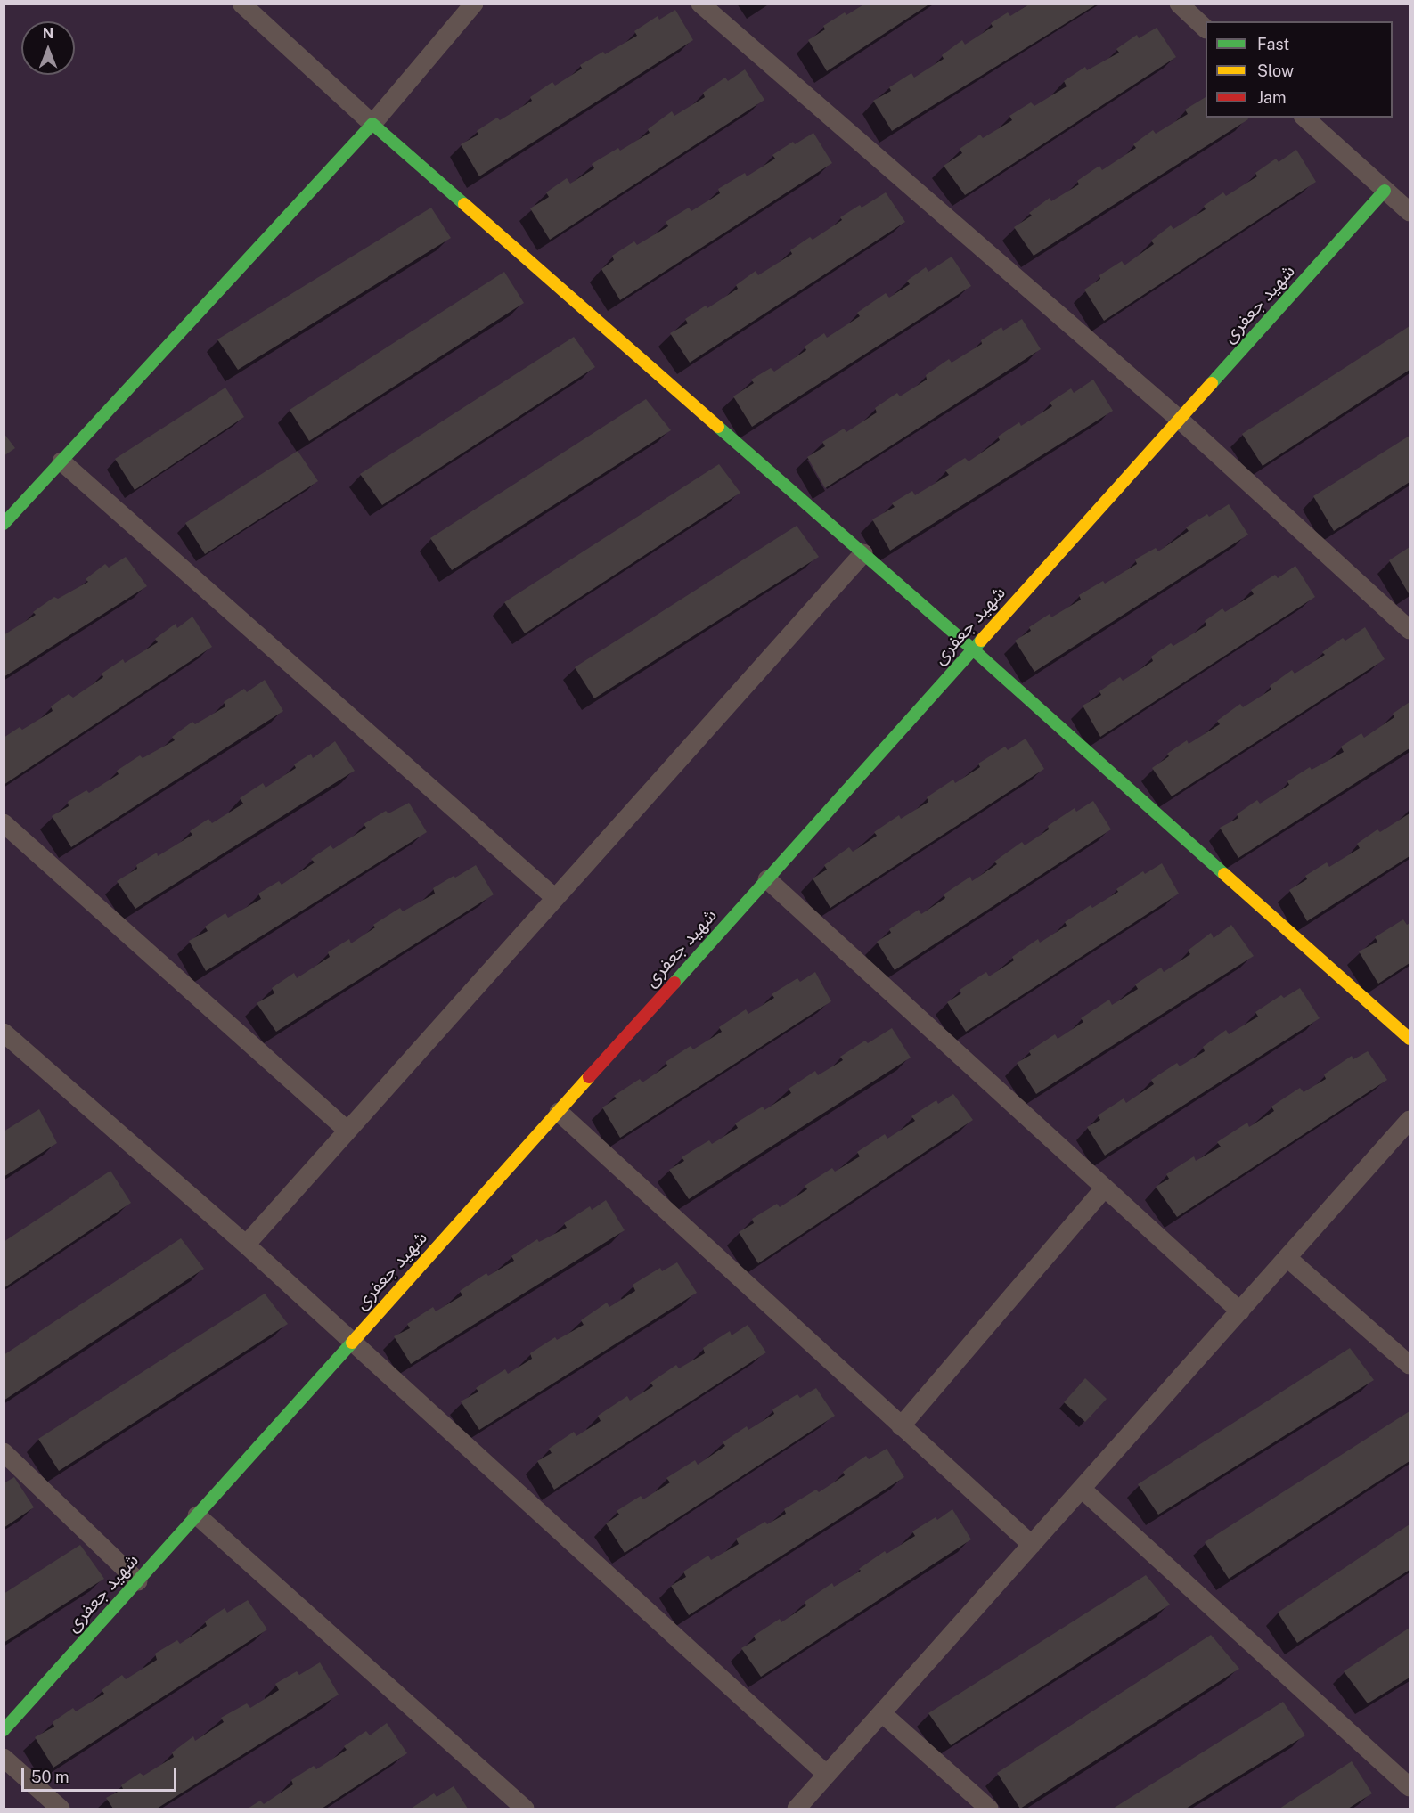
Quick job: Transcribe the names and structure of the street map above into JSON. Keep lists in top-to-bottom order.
{
  "streets": {
    "street": ["شهید جعفری"]
  },
  "legend": ["Fast", "Slow", "Jam"],
  "scale_bar": "50 m",
  "north": "top"
}
